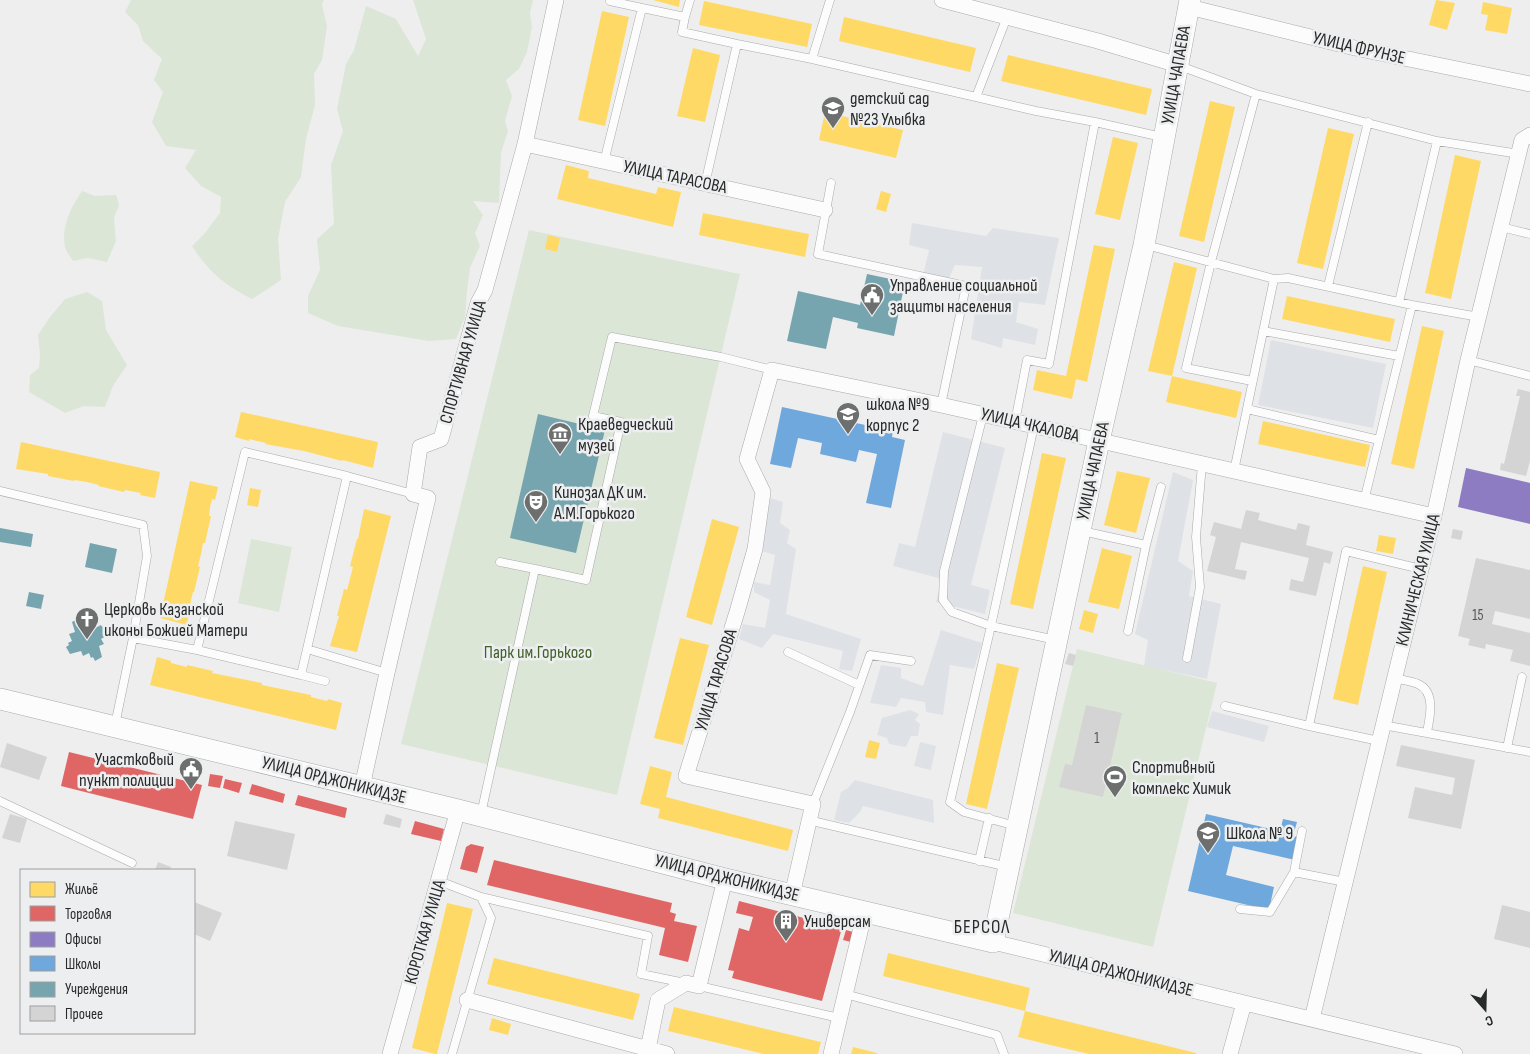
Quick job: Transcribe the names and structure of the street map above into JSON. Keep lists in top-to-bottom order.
{
  "streets": {
    "street": [
      "УЛИЦА ФРУНЗЕ",
      "УЛИЦА ЧАПАЕВА",
      "УЛИЦА ТАРАСОВА",
      "СПОРТИВНАЯ УЛИЦА",
      "УЛИЦА ЧКАЛОВА",
      "КЛИНИЧЕСКАЯ УЛИЦА",
      "УЛИЦА ОРДЖОНИКИДЗЕ",
      "КОРОТКАЯ УЛИЦА"
    ]
  },
  "crossings": [
    ["УЛИЦА ФРУНЗЕ", "УЛИЦА ЧАПАЕВА"],
    ["УЛИЦА ЧАПАЕВА", "УЛИЦА ЧКАЛОВА"],
    ["УЛИЦА ЧАПАЕВА", "УЛИЦА ОРДЖОНИКИДЗЕ"],
    ["УЛИЦА ТАРАСОВА", "СПОРТИВНАЯ УЛИЦА"],
    ["УЛИЦА ТАРАСОВА", "УЛИЦА ЧКАЛОВА"],
    ["УЛИЦА ЧКАЛОВА", "КЛИНИЧЕСКАЯ УЛИЦА"],
    ["КЛИНИЧЕСКАЯ УЛИЦА", "УЛИЦА ОРДЖОНИКИДЗЕ"],
    ["УЛИЦА ОРДЖОНИКИДЗЕ", "КОРОТКАЯ УЛИЦА"]
  ],
  "districts": ["БЕРСОЛ"],
  "parks": ["Парк им.Горького"],
  "places": {
    "school or university": ["детский сад №23 Улыбка", "школа №9 корпус 2", "Школа № 9"],
    "public building": ["Управление социальной защиты населения", "Участковый пункт полиции"],
    "museum": ["Краеведческий музей"],
    "theatre": ["Кинозал ДК им. А.М.Горького"],
    "church": ["Церковь Казанской иконы Божией Матери"],
    "sports": ["Спортивный комплекс Химик"],
    "building": ["Универсам"]
  },
  "house_numbers": ["15", "1"],
  "legend": [
    "Жильё",
    "Торговля",
    "Офисы",
    "Школы",
    "Учреждения",
    "Прочее"
  ],
  "north": "bottom"
}
